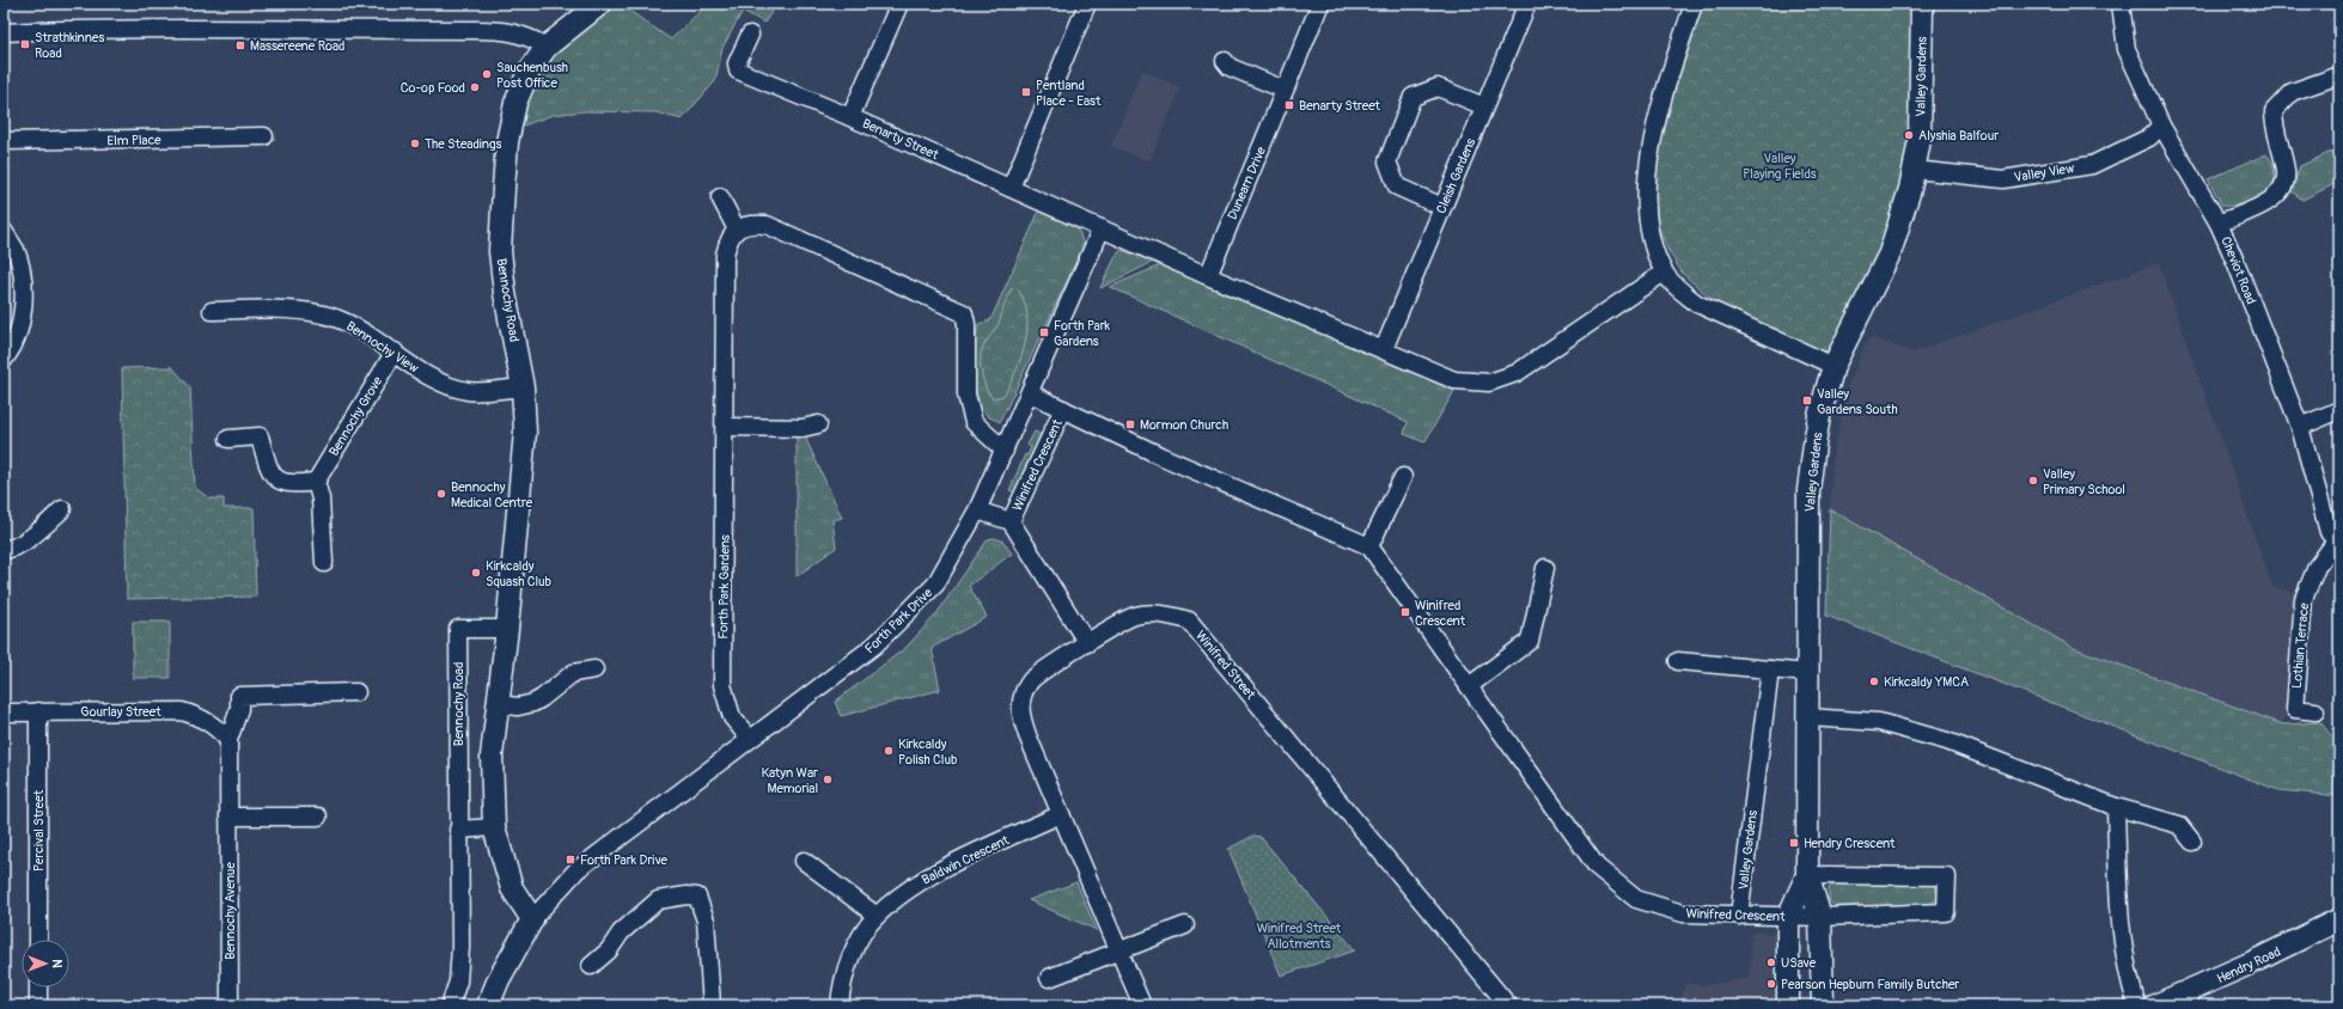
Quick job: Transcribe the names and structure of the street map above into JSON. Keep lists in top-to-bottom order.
{
  "streets": {
    "street": [
      "Valley Gardens",
      "Benarty Street",
      "Elm Place",
      "Valley View",
      "Cleish Gardens",
      "Dunearn Drive",
      "Cheviot Road",
      "Bennochy Road",
      "Bennochy View",
      "Bennochy Grove",
      "Winifred Crescent",
      "Forth Park Gardens",
      "Forth Park Drive",
      "Lothian Terrace",
      "Winifred Street",
      "Gourlay Street",
      "Percival Street",
      "Baldwin Crescent",
      "Bennochy Avenue",
      "Hendry Road"
    ]
  },
  "crossings": [
    ["Valley Gardens", "Valley View"],
    ["Valley Gardens", "Winifred Crescent"],
    ["Benarty Street", "Cleish Gardens"],
    ["Benarty Street", "Dunearn Drive"],
    ["Benarty Street", "Forth Park Drive"],
    ["Valley View", "Cheviot Road"],
    ["Cheviot Road", "Lothian Terrace"],
    ["Bennochy Road", "Bennochy View"],
    ["Bennochy Road", "Forth Park Drive"],
    ["Bennochy View", "Bennochy Grove"],
    ["Winifred Crescent", "Forth Park Drive"],
    ["Winifred Crescent", "Winifred Street"],
    ["Forth Park Gardens", "Forth Park Drive"],
    ["Winifred Street", "Baldwin Crescent"],
    ["Gourlay Street", "Percival Street"],
    ["Gourlay Street", "Bennochy Avenue"]
  ],
  "parks": ["Valley Playing Fields", "Winifred Street Allotments"],
  "places": {
    "transit": [
      "Strathkinnes Road",
      "Massereene Road",
      "Pentland Place - East",
      "Benarty Street",
      "Forth Park Gardens",
      "Valley Gardens South",
      "Mormon Church",
      "Winifred Crescent",
      "Hendry Crescent",
      "Forth Park Drive"
    ],
    "other": [
      "Sauchenbush Post Office",
      "Co-op Food",
      "Alyshia Balfour",
      "The Steadings",
      "Valley Primary School",
      "Bennochy Medical Centre",
      "Kirkcaldy Squash Club",
      "Kirkcaldy YMCA",
      "Kirkcaldy Polish Club",
      "Katyn War Memorial",
      "USave",
      "Pearson Hepburn Family Butcher"
    ]
  },
  "north": "right"
}
